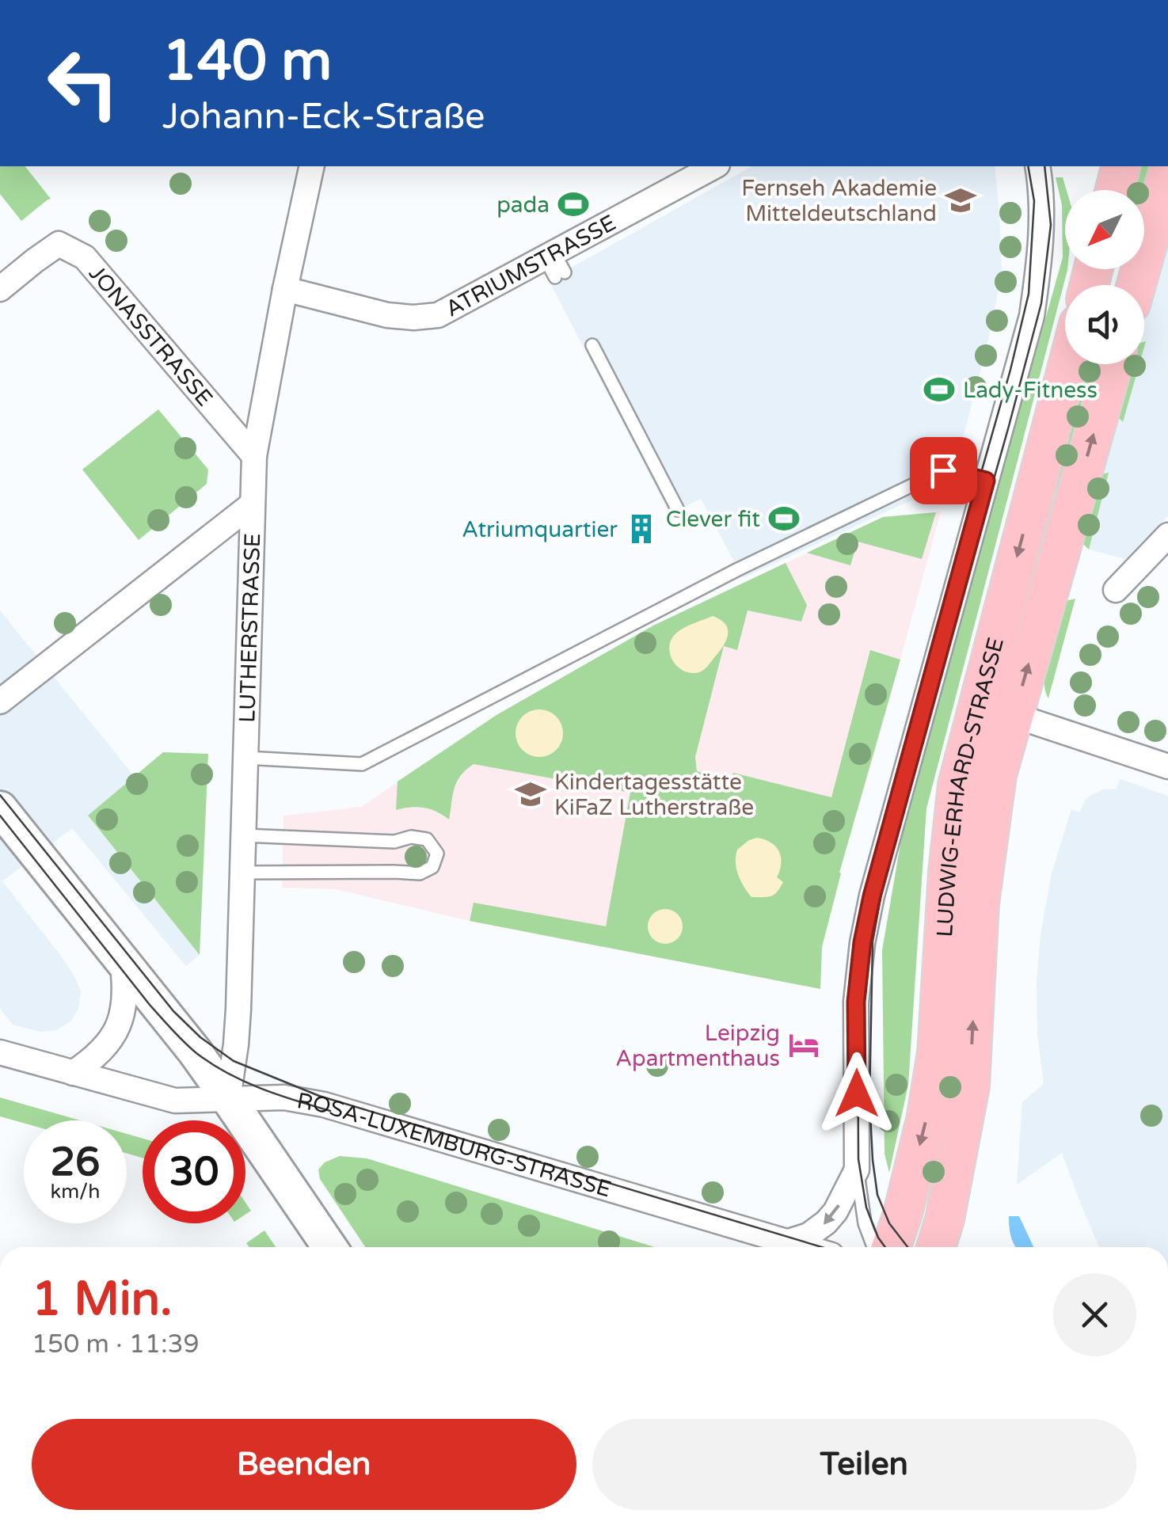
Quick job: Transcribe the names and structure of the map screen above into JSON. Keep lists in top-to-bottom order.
{
  "streets": {
    "main road": ["LUDWIG-ERHARD-STRASSE"],
    "street": [
      "ATRIUMSTRASSE",
      "JONASSTRASSE",
      "LUTHERSTRASSE",
      "ROSA-LUXEMBURG-STRASSE"
    ]
  },
  "crossings": [
    ["ATRIUMSTRASSE", "LUTHERSTRASSE"],
    ["JONASSTRASSE", "LUTHERSTRASSE"],
    ["LUTHERSTRASSE", "ROSA-LUXEMBURG-STRASSE"]
  ],
  "places": {
    "school or university": ["Fernseh Akademie Mitteldeutschland", "Kindertagesstätte KiFaZ Lutherstraße"],
    "sports": ["pada", "Lady-Fitness", "Clever fit"],
    "building": ["Atriumquartier"],
    "hotel": ["Leipzig Apartmenthaus"]
  },
  "north": "bottom left",
  "page": {
    "turn": ["140 m", "Johann-Eck-Straße"],
    "speed": "26 km/h",
    "limit": "30",
    "heading": ["1 Min.", "150 m · 11:39"],
    "buttons": ["Beenden", "Teilen"]
  }
}
